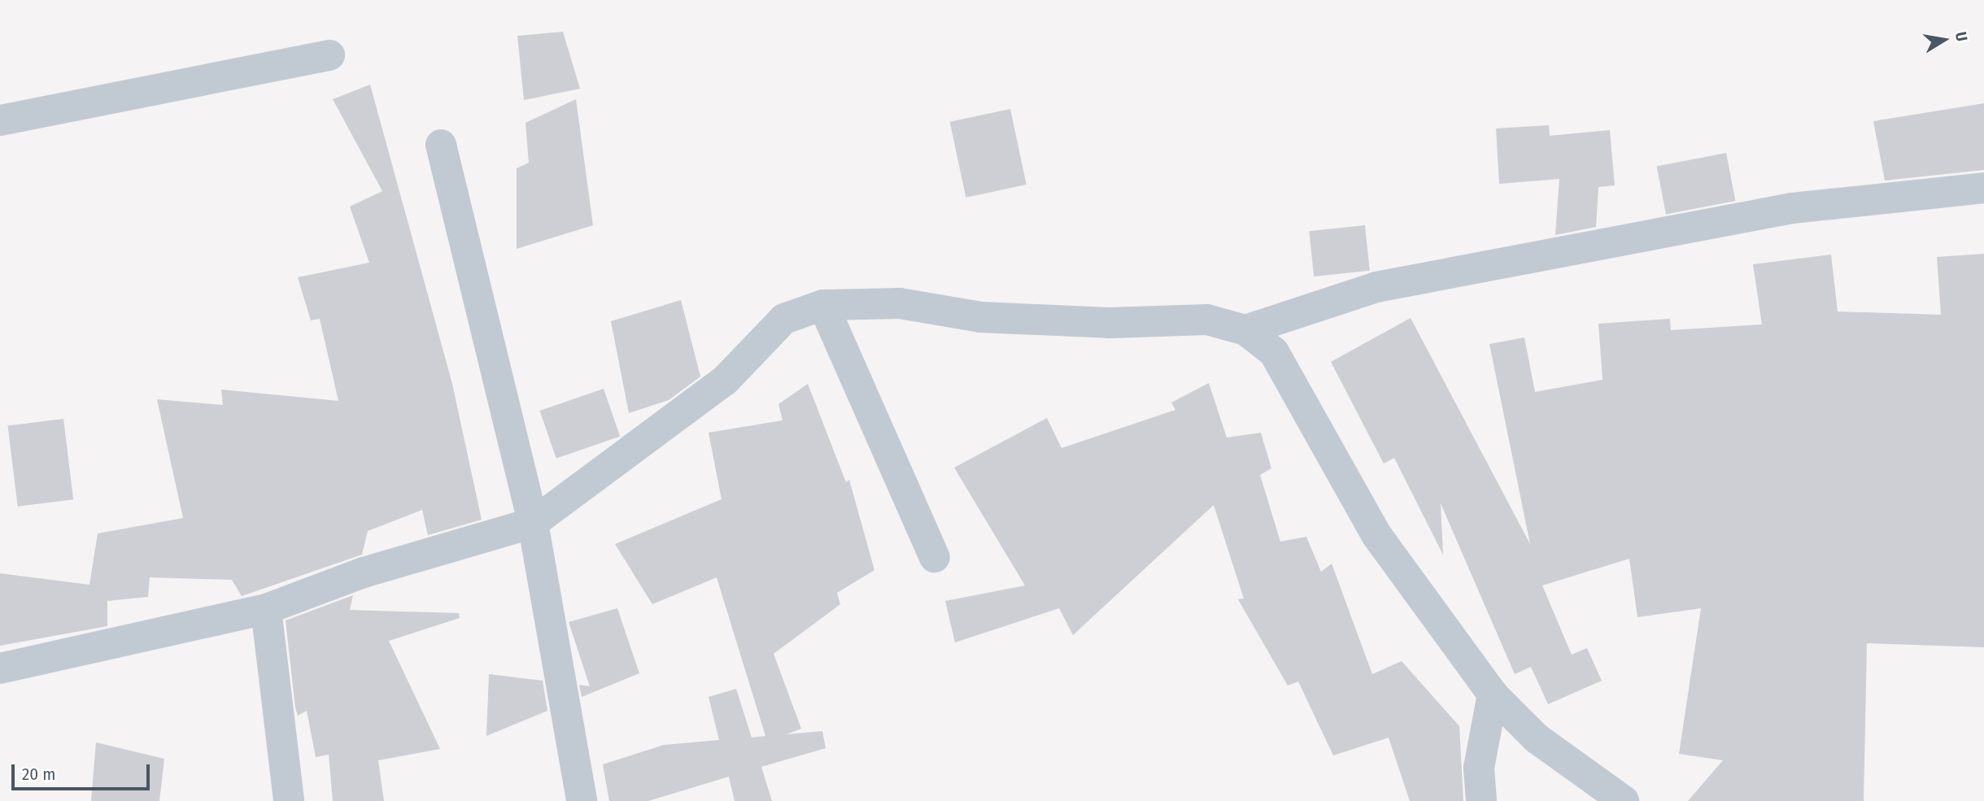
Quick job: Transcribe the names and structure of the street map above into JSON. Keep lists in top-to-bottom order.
{
  "scale_bar": "20 m",
  "north": "right"
}
